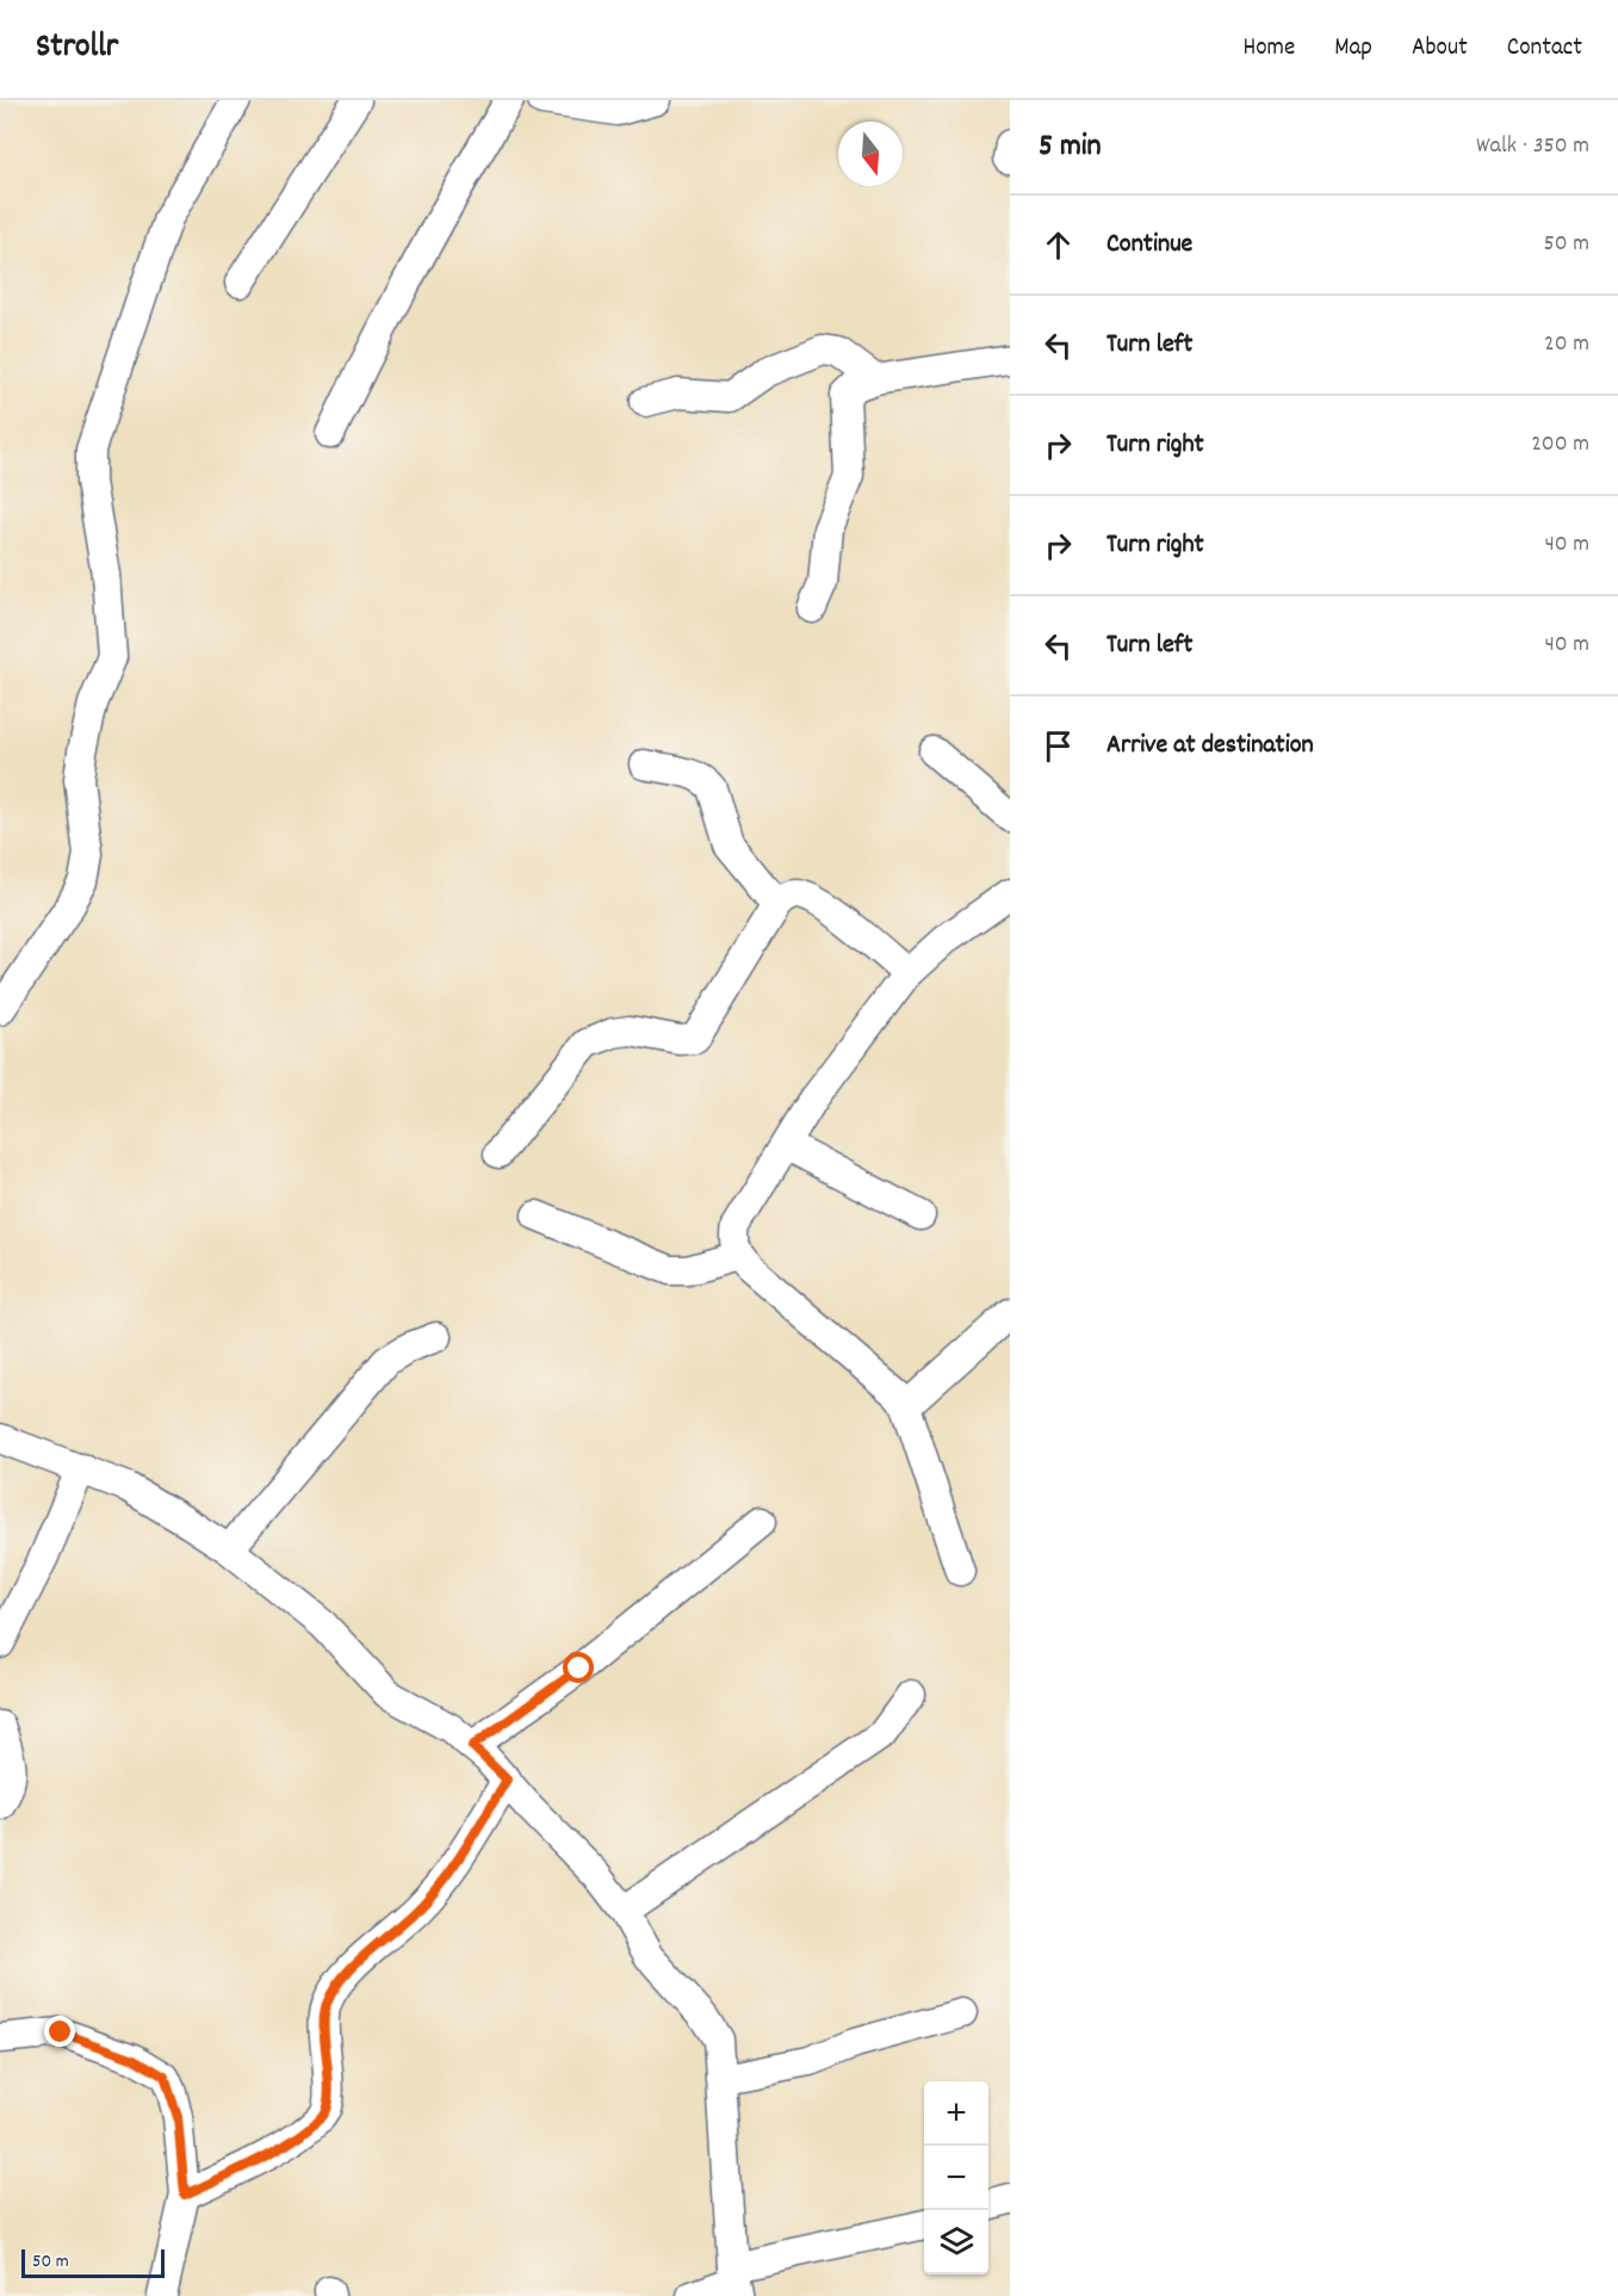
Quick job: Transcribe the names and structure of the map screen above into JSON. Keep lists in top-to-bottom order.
{
  "scale_bar": "50 m",
  "north": "bottom",
  "page": {
    "header": "Strollr",
    "nav": [
      "Home",
      "Map",
      "About",
      "Contact"
    ],
    "heading": ["5 min", "Walk · 350 m"],
    "list": [
      ["Continue", "50 m"],
      ["Turn left", "20 m"],
      ["Turn right", "200 m"],
      ["Turn right", "40 m"],
      ["Turn left", "40 m"],
      "Arrive at destination"
    ],
    "map_buttons": ["+", "−"],
    "scale": "50 m"
  }
}
